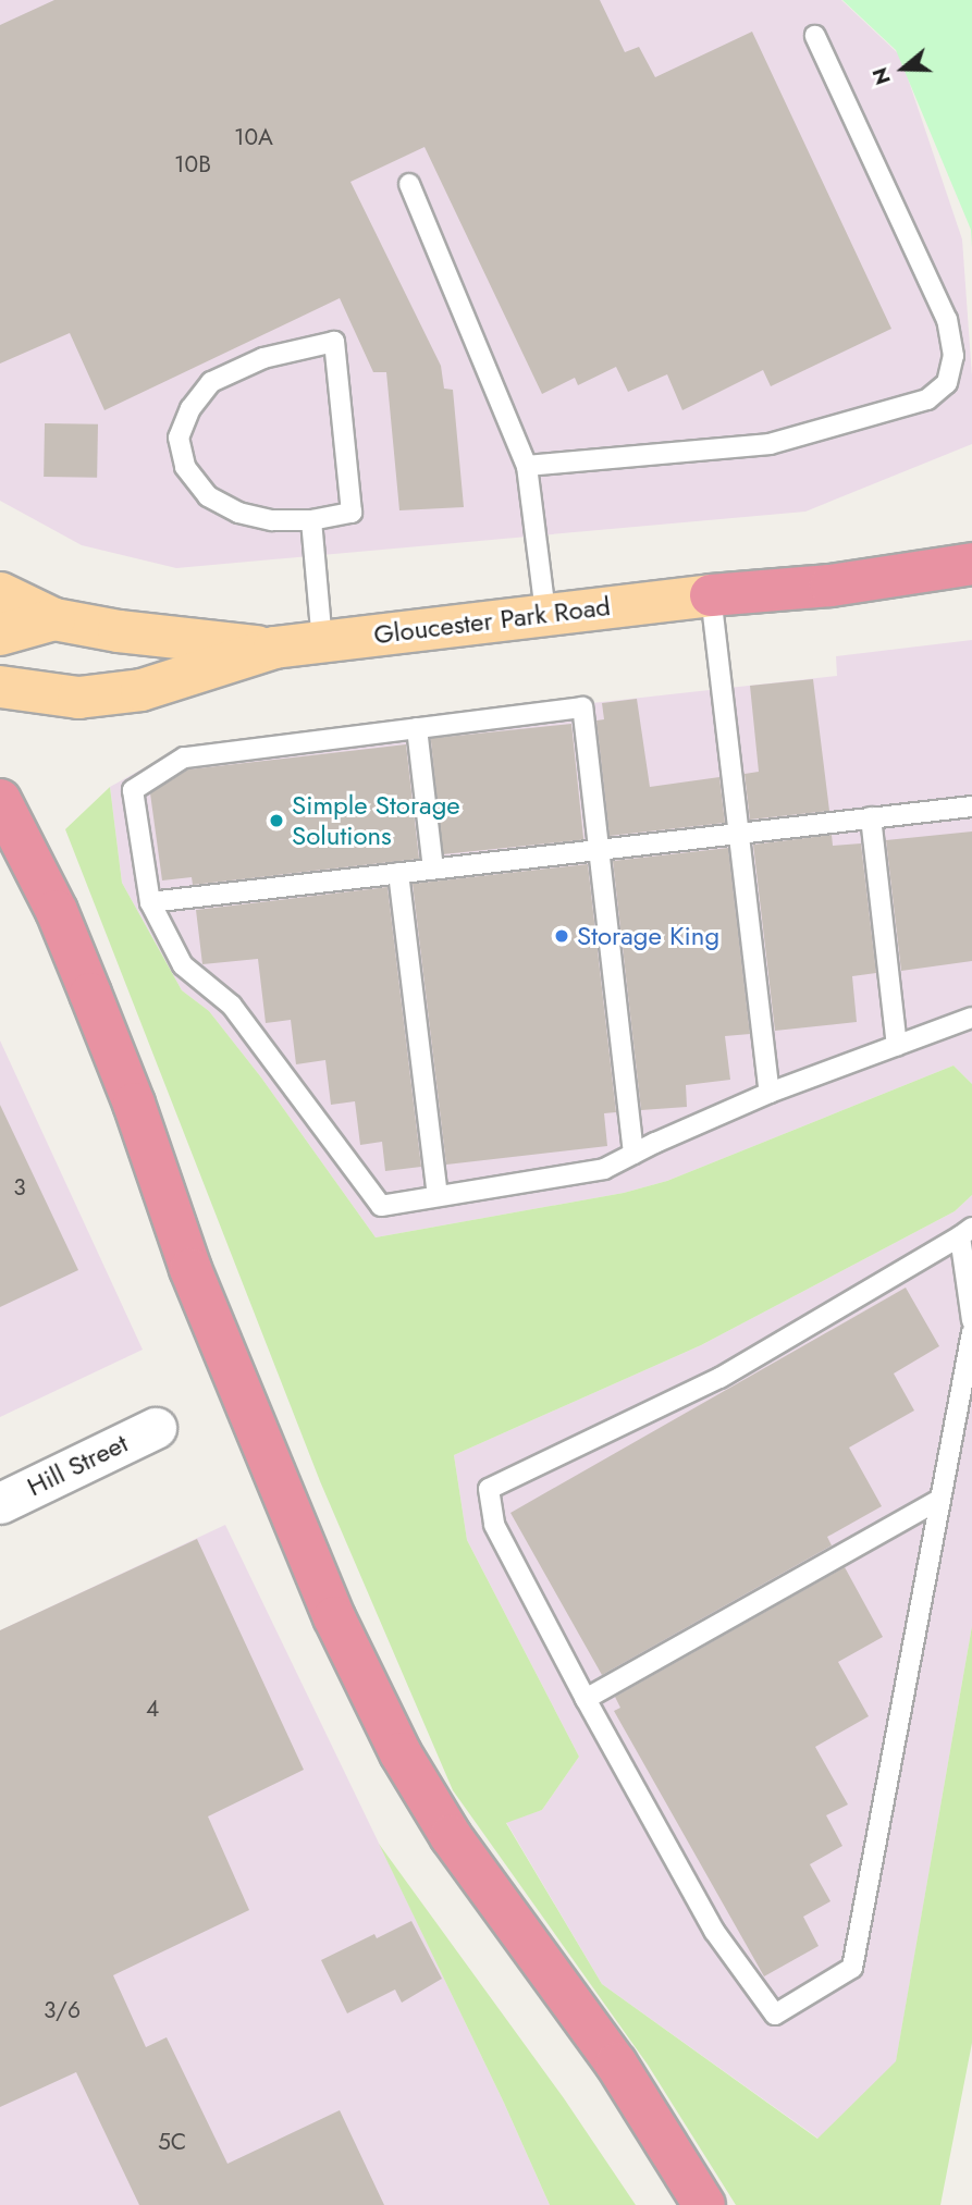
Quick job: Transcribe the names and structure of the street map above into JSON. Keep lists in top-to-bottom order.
{
  "streets": {
    "main road": ["Gloucester Park Road"],
    "street": ["Hill Street"]
  },
  "places": ["Simple Storage Solutions", "Storage King"],
  "house_numbers": [
    "10A",
    "10B",
    "3",
    "4",
    "3/6",
    "5C"
  ],
  "north": "left"
}
